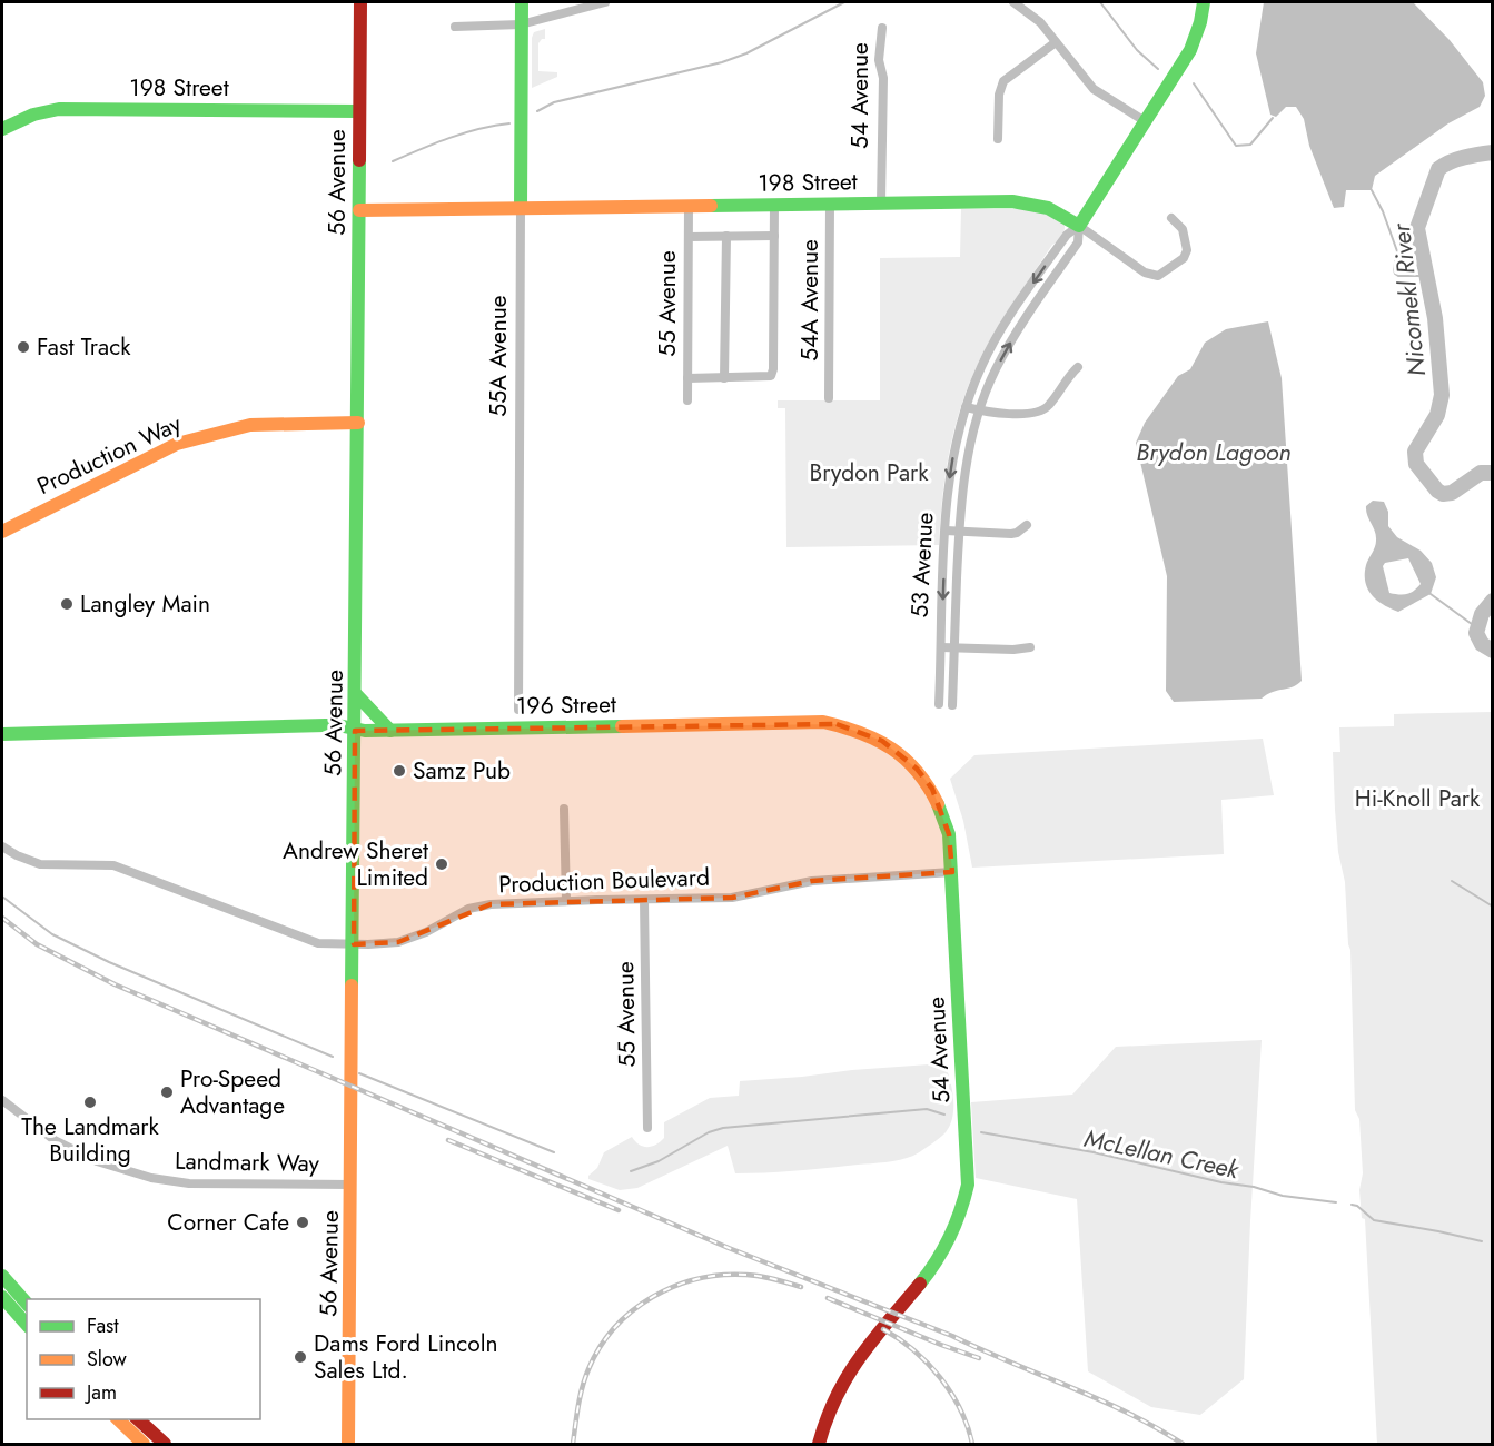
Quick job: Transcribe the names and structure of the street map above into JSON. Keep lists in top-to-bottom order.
{
  "streets": {
    "main road": [
      "198 Street",
      "54 Avenue",
      "56 Avenue",
      "55A Avenue",
      "Production Way",
      "53 Avenue",
      "196 Street"
    ],
    "street": [
      "54A Avenue",
      "55 Avenue",
      "Production Boulevard",
      "Landmark Way"
    ]
  },
  "crossings": [
    ["198 Street", "54 Avenue"],
    ["198 Street", "56 Avenue"],
    ["198 Street", "54A Avenue"],
    ["198 Street", "55 Avenue"],
    ["198 Street", "55A Avenue"],
    ["198 Street", "53 Avenue"],
    ["54 Avenue", "196 Street"],
    ["54 Avenue", "Production Boulevard"],
    ["56 Avenue", "Production Way"],
    ["56 Avenue", "196 Street"],
    ["56 Avenue", "Production Boulevard"],
    ["56 Avenue", "Landmark Way"],
    ["55 Avenue", "Production Boulevard"]
  ],
  "water": ["Nicomekl River", "Brydon Lagoon", "McLellan Creek"],
  "parks": ["Brydon Park", "Hi-Knoll Park"],
  "places": [
    "Fast Track",
    "Langley Main",
    "Samz Pub",
    "Andrew Sheret Limited",
    "Pro-Speed Advantage",
    "The Landmark Building",
    "Corner Cafe",
    "Dams Ford Lincoln Sales Ltd."
  ],
  "legend": ["Fast", "Slow", "Jam"]
}
